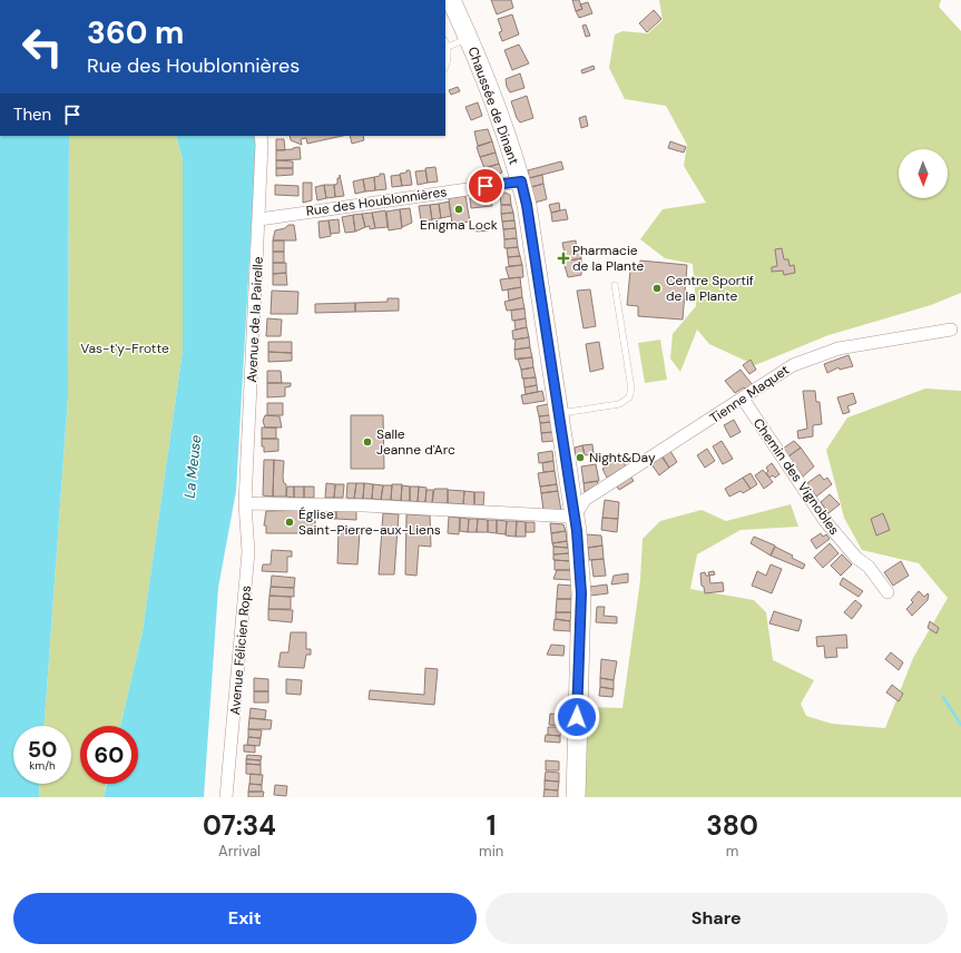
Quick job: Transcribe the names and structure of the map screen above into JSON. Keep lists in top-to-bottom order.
{
  "streets": {
    "main road": ["Chaussée de Dinant"],
    "street": [
      "Rue des Houblonnières",
      "Avenue de la Pairelle",
      "Tienne Maquet",
      "Chemin des Vignobles",
      "Avenue Félicien Rops"
    ]
  },
  "crossings": [
    ["Chaussée de Dinant", "Rue des Houblonnières"],
    ["Chaussée de Dinant", "Tienne Maquet"],
    ["Rue des Houblonnières", "Avenue de la Pairelle"],
    ["Avenue de la Pairelle", "Avenue Félicien Rops"],
    ["Tienne Maquet", "Chemin des Vignobles"]
  ],
  "water": ["La Meuse"],
  "parks": ["Vas-t'y-Frotte"],
  "places": {
    "other": [
      "Enigma Lock",
      "Centre Sportif de la Plante",
      "Salle Jeanne d'Arc",
      "Night&Day",
      "Église Saint-Pierre-aux-Liens"
    ],
    "health": ["Pharmacie de la Plante"]
  },
  "north": "bottom",
  "page": {
    "turn": ["360 m", "Rue des Houblonnières"],
    "then": "Then",
    "speed": "50 km/h",
    "limit": "60",
    "eta": [
      "07:34",
      "Arrival",
      "1",
      "min",
      "380",
      "m"
    ],
    "buttons": ["Exit", "Share"]
  }
}
